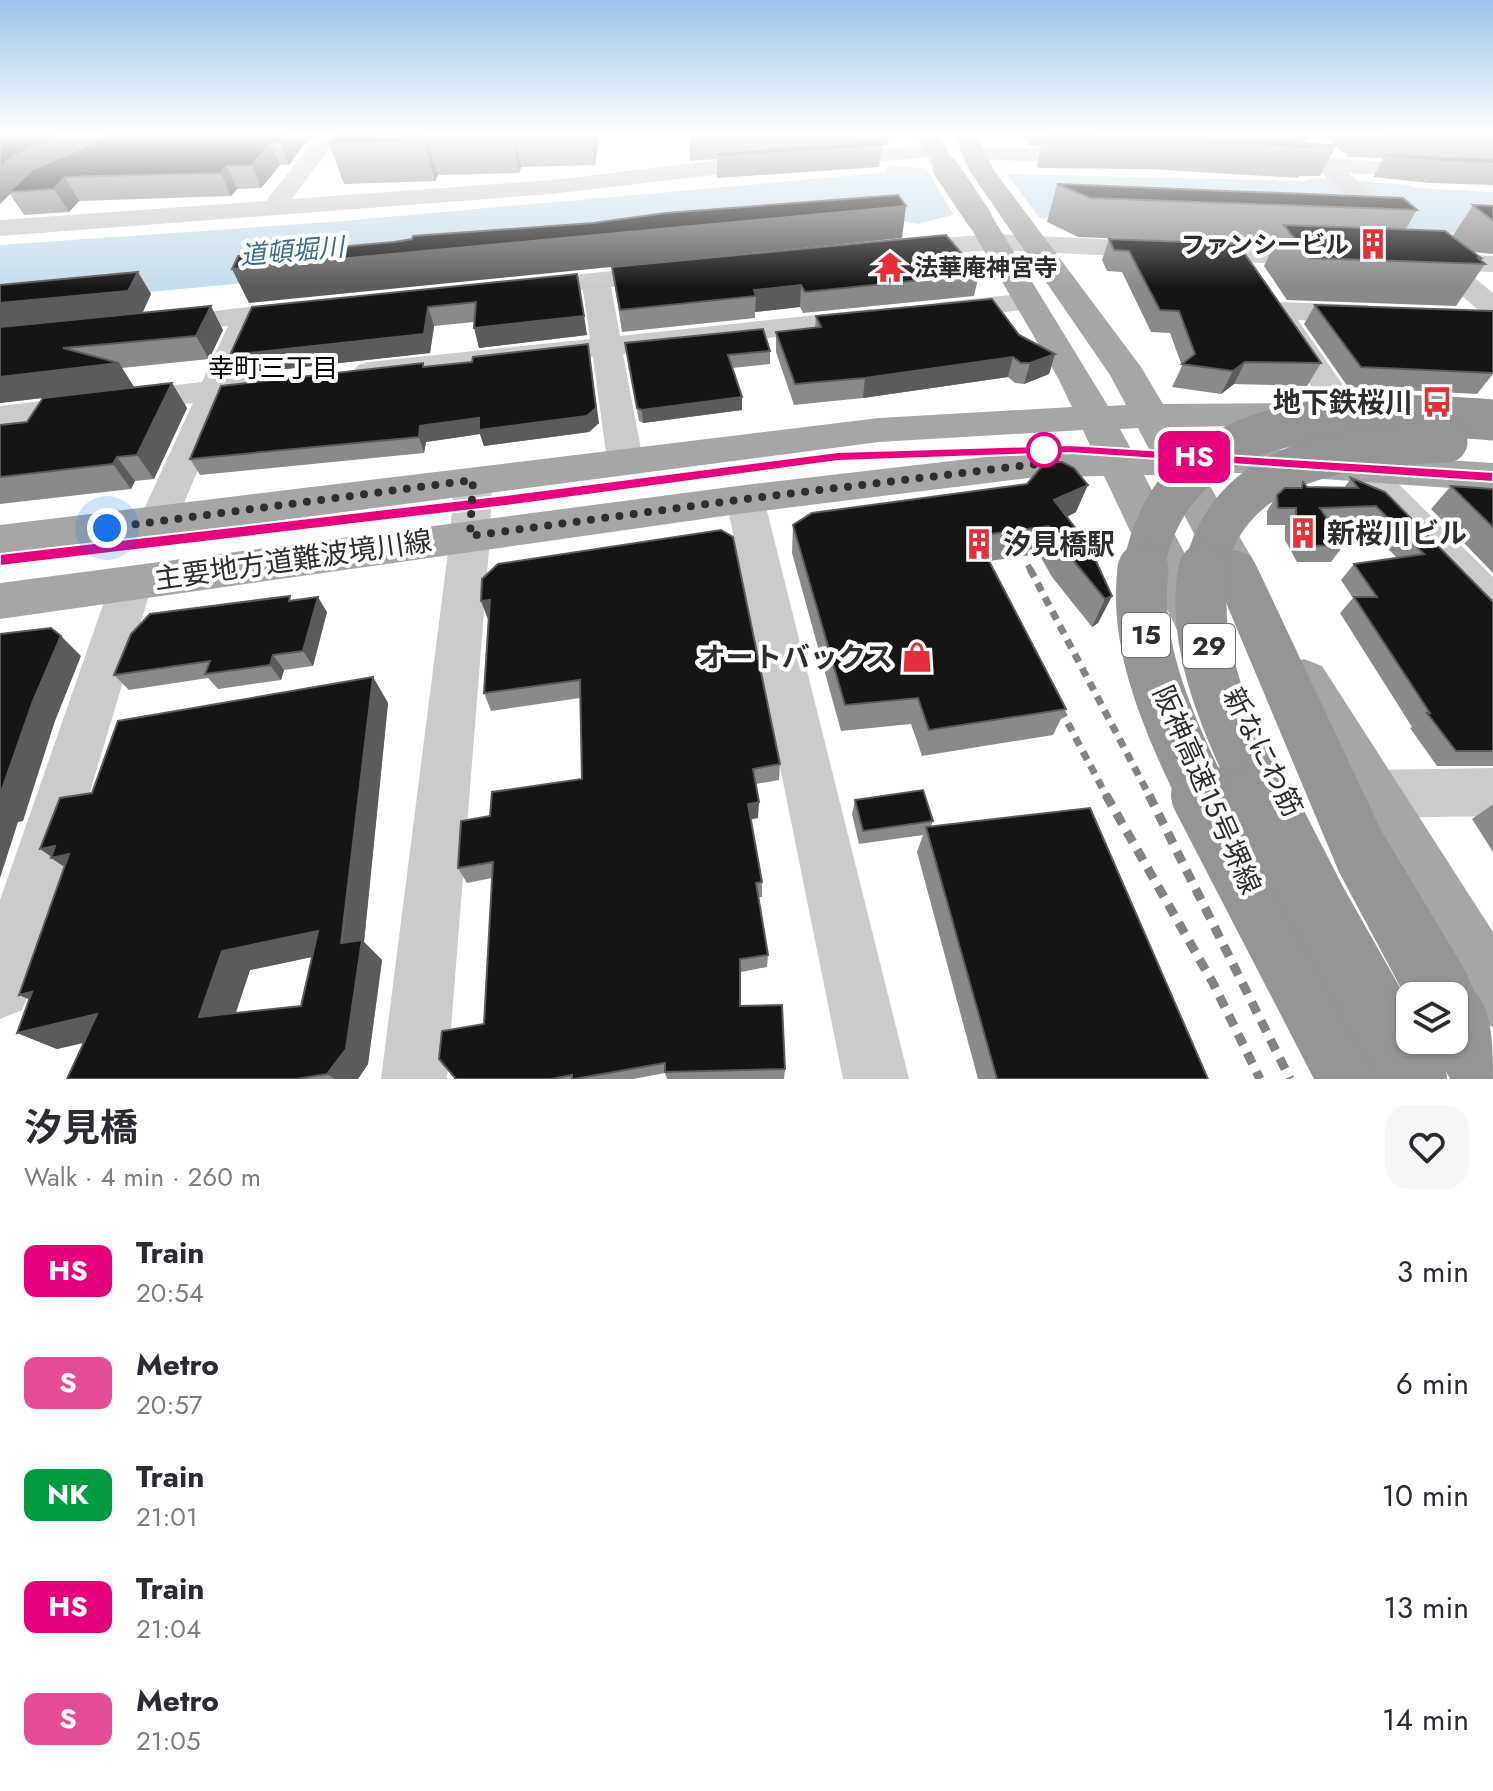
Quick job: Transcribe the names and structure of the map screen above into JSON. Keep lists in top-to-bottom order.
{
  "streets": {
    "highway": ["15", "阪神高速15号堺線"],
    "main road": ["主要地方道難波境川線", "29", "新なにわ筋"]
  },
  "crossings": [
    ["主要地方道難波境川線", "新なにわ筋"],
    ["主要地方道難波境川線", "阪神高速15号堺線"]
  ],
  "districts": ["幸町三丁目"],
  "water": ["道頓堀川"],
  "places": {
    "building": ["ファンシービル", "新桜川ビル", "汐見橋駅"],
    "temple": ["法華庵神宮寺"],
    "bus stop": ["地下鉄桜川"],
    "shop": ["オートバックス"]
  },
  "page": {
    "on_map": "HS",
    "heading": ["汐見橋", "Walk · 4 min · 260 m"],
    "list": [
      {
        "mark": "HS",
        "name": "Train",
        "note": "20:54",
        "value": "3 min"
      },
      {
        "mark": "S",
        "name": "Metro",
        "note": "20:57",
        "value": "6 min"
      },
      {
        "mark": "NK",
        "name": "Train",
        "note": "21:01",
        "value": "10 min"
      },
      {
        "mark": "HS",
        "name": "Train",
        "note": "21:04",
        "value": "13 min"
      },
      {
        "mark": "S",
        "name": "Metro",
        "note": "21:05",
        "value": "14 min"
      }
    ]
  }
}
